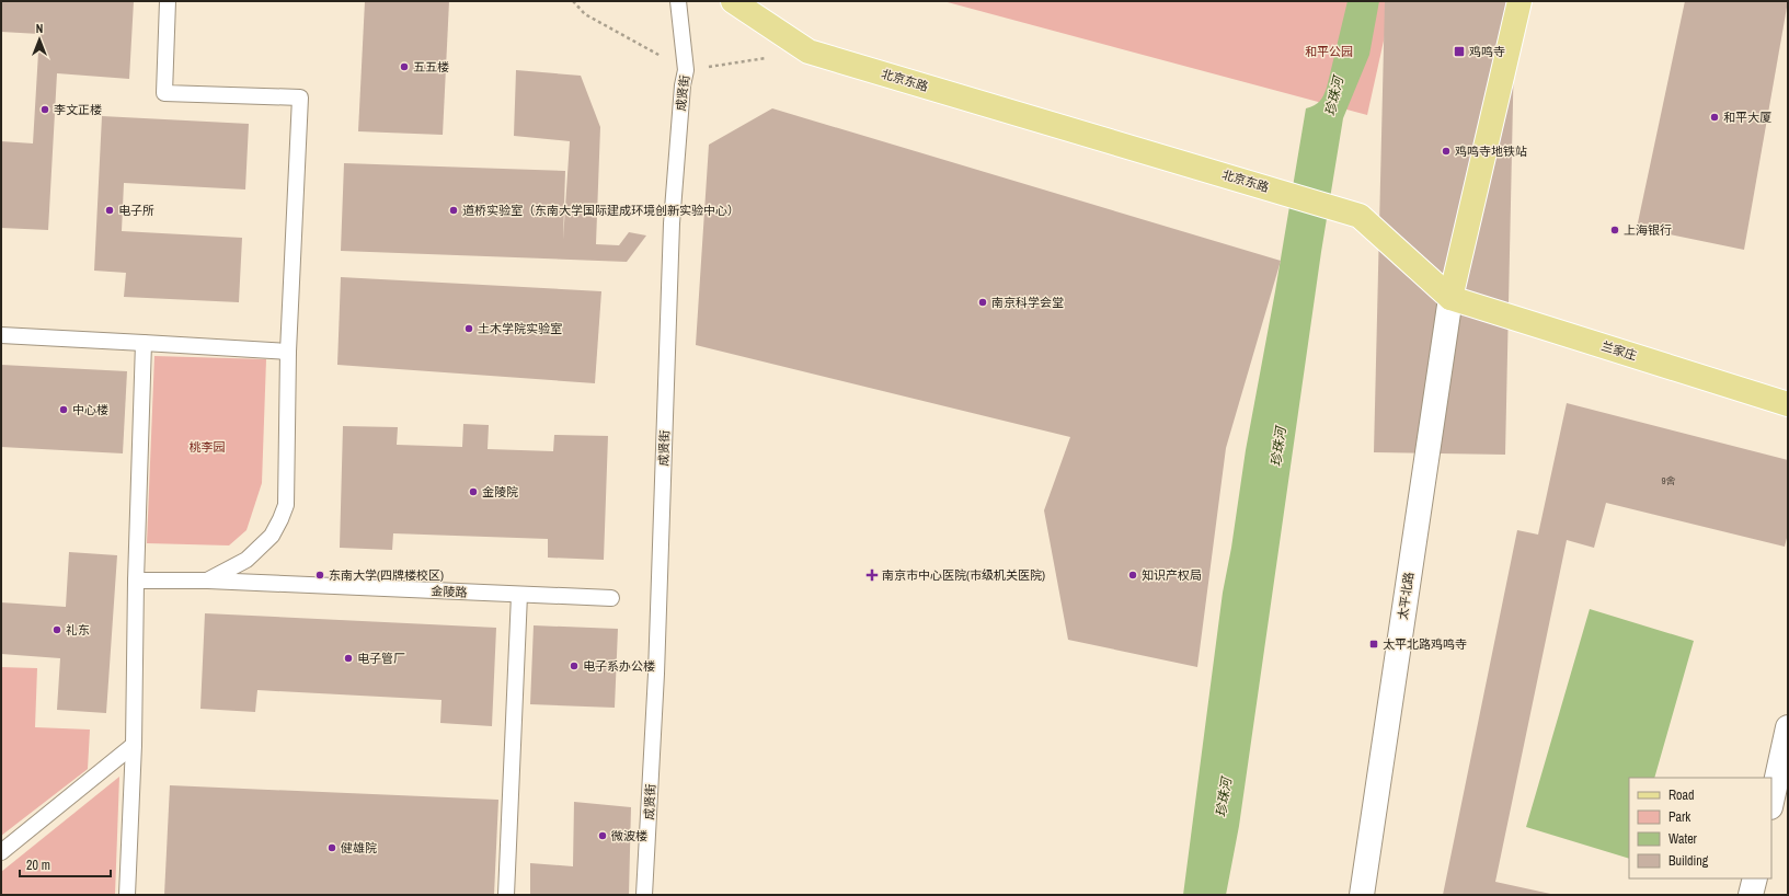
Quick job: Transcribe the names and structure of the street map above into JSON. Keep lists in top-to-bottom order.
{
  "streets": {
    "main road": ["北京东路", "兰家庄", "太平北路"],
    "lane": ["成贤街", "金陵路"]
  },
  "crossings": [
    ["北京东路", "兰家庄"],
    ["北京东路", "太平北路"],
    ["兰家庄", "太平北路"]
  ],
  "water": ["珍珠河"],
  "parks": ["和平公园", "桃李园"],
  "places": {
    "transit": ["鸡鸣寺", "太平北路鸡鸣寺"],
    "other": [
      "五五楼",
      "李文正楼",
      "和平大厦",
      "鸡鸣寺地铁站",
      "电子所",
      "道桥实验室（东南大学国际建成环境创新实验中心）",
      "上海银行",
      "南京科学会堂",
      "土木学院实验室",
      "中心楼",
      "金陵院",
      "东南大学(四牌楼校区)",
      "知识产权局",
      "礼东",
      "电子管厂",
      "电子系办公楼",
      "微波楼",
      "健雄院"
    ],
    "health": ["南京市中心医院(市级机关医院)"]
  },
  "house_numbers": ["9舍"],
  "legend": [
    "Road",
    "Park",
    "Water",
    "Building"
  ],
  "scale_bar": "20 m",
  "north": "top"
}
